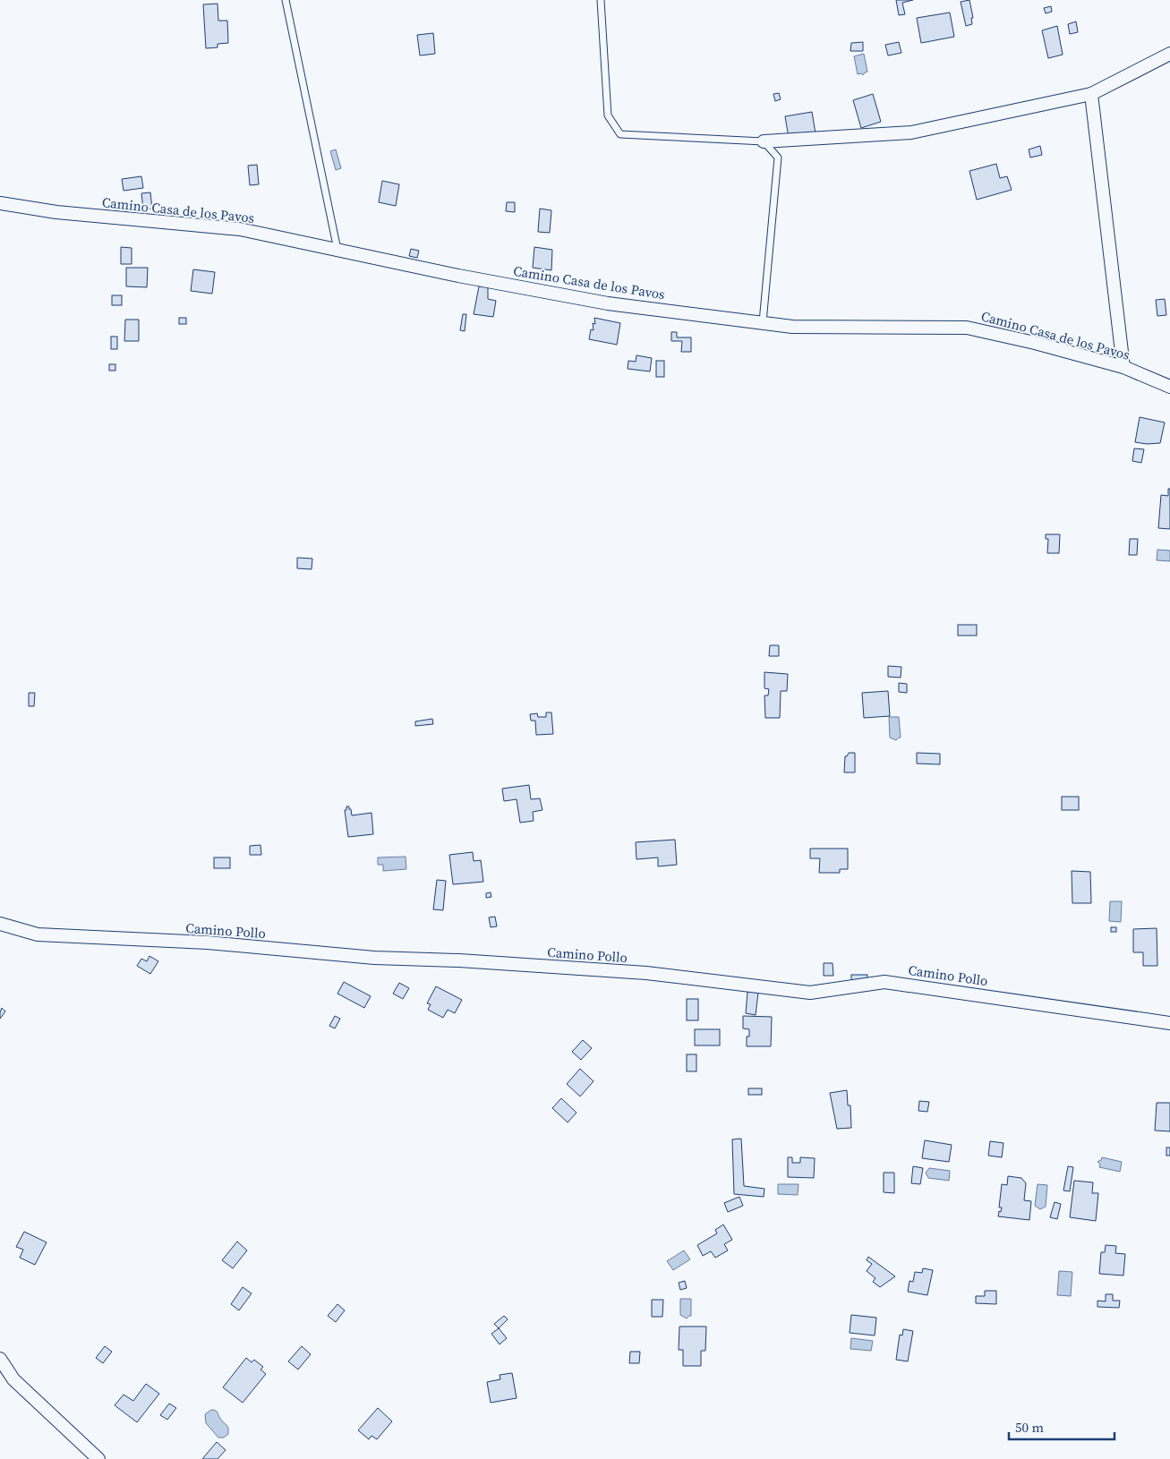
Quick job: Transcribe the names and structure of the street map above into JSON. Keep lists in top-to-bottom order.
{
  "streets": {
    "street": ["Camino Casa de los Pavos", "Camino Pollo"]
  },
  "scale_bar": "50 m"
}
